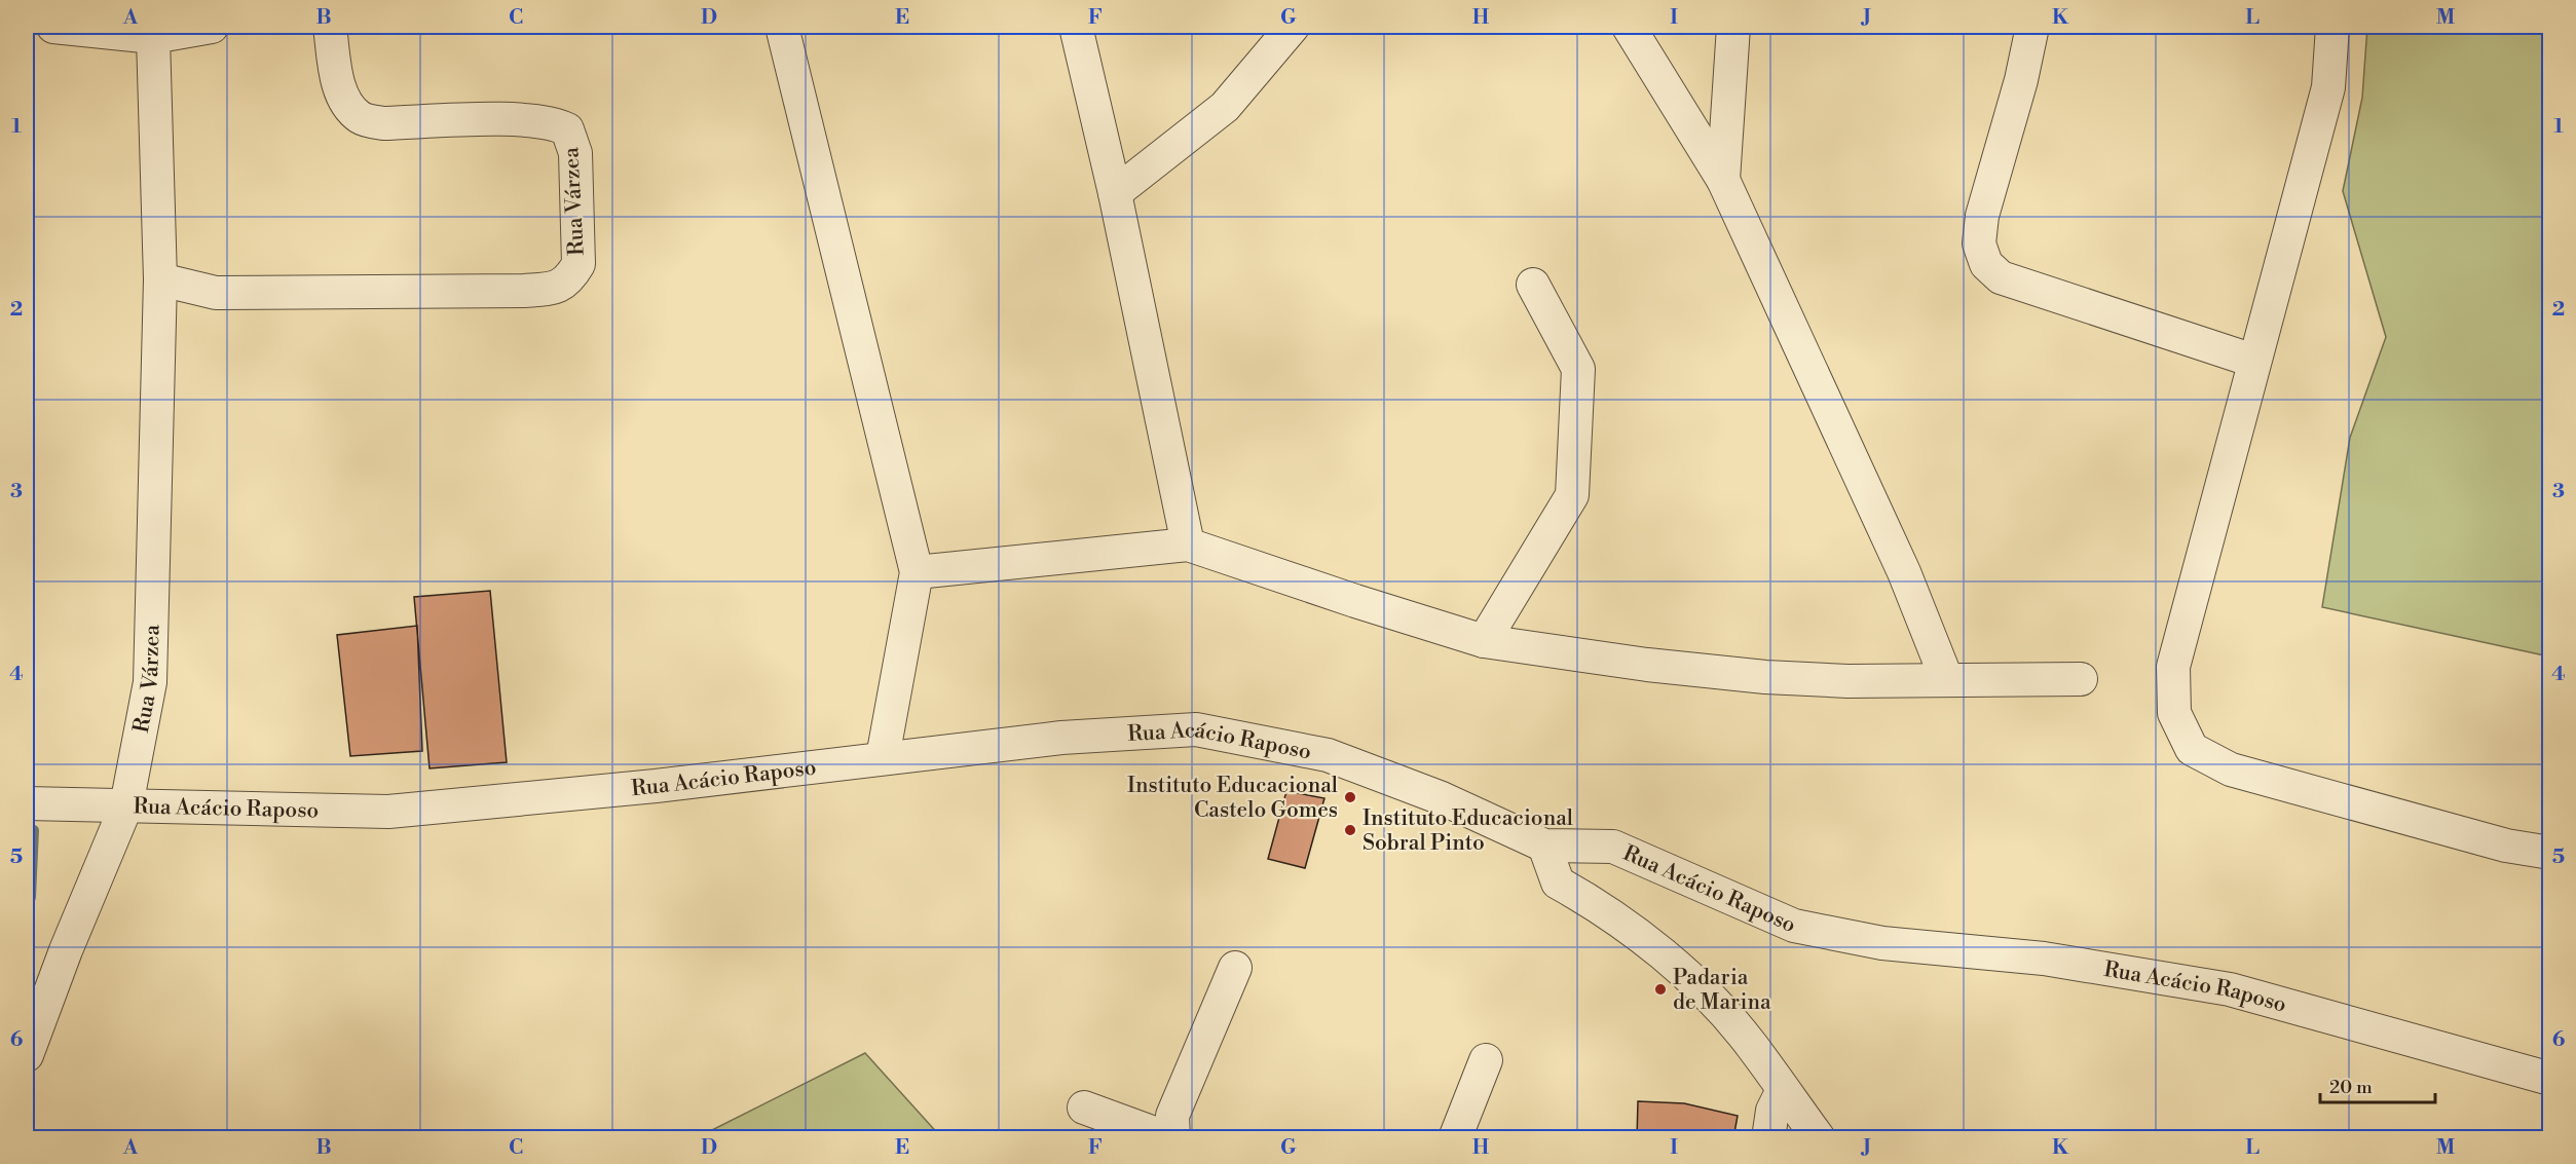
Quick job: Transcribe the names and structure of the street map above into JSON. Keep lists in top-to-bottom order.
{
  "streets": {
    "street": ["Rua Várzea", "Rua Acácio Raposo"]
  },
  "crossings": [
    ["Rua Várzea", "Rua Acácio Raposo"]
  ],
  "places": ["Instituto Educacional Castelo Gomes", "Instituto Educacional Sobral Pinto", "Padaria de Marina"],
  "scale_bar": "20 m",
  "grid": {
    "columns": [
      "A",
      "B",
      "C",
      "D",
      "E",
      "F",
      "G",
      "H",
      "I",
      "J",
      "K",
      "L",
      "M"
    ],
    "rows": [
      "1",
      "2",
      "3",
      "4",
      "5",
      "6"
    ]
  }
}
